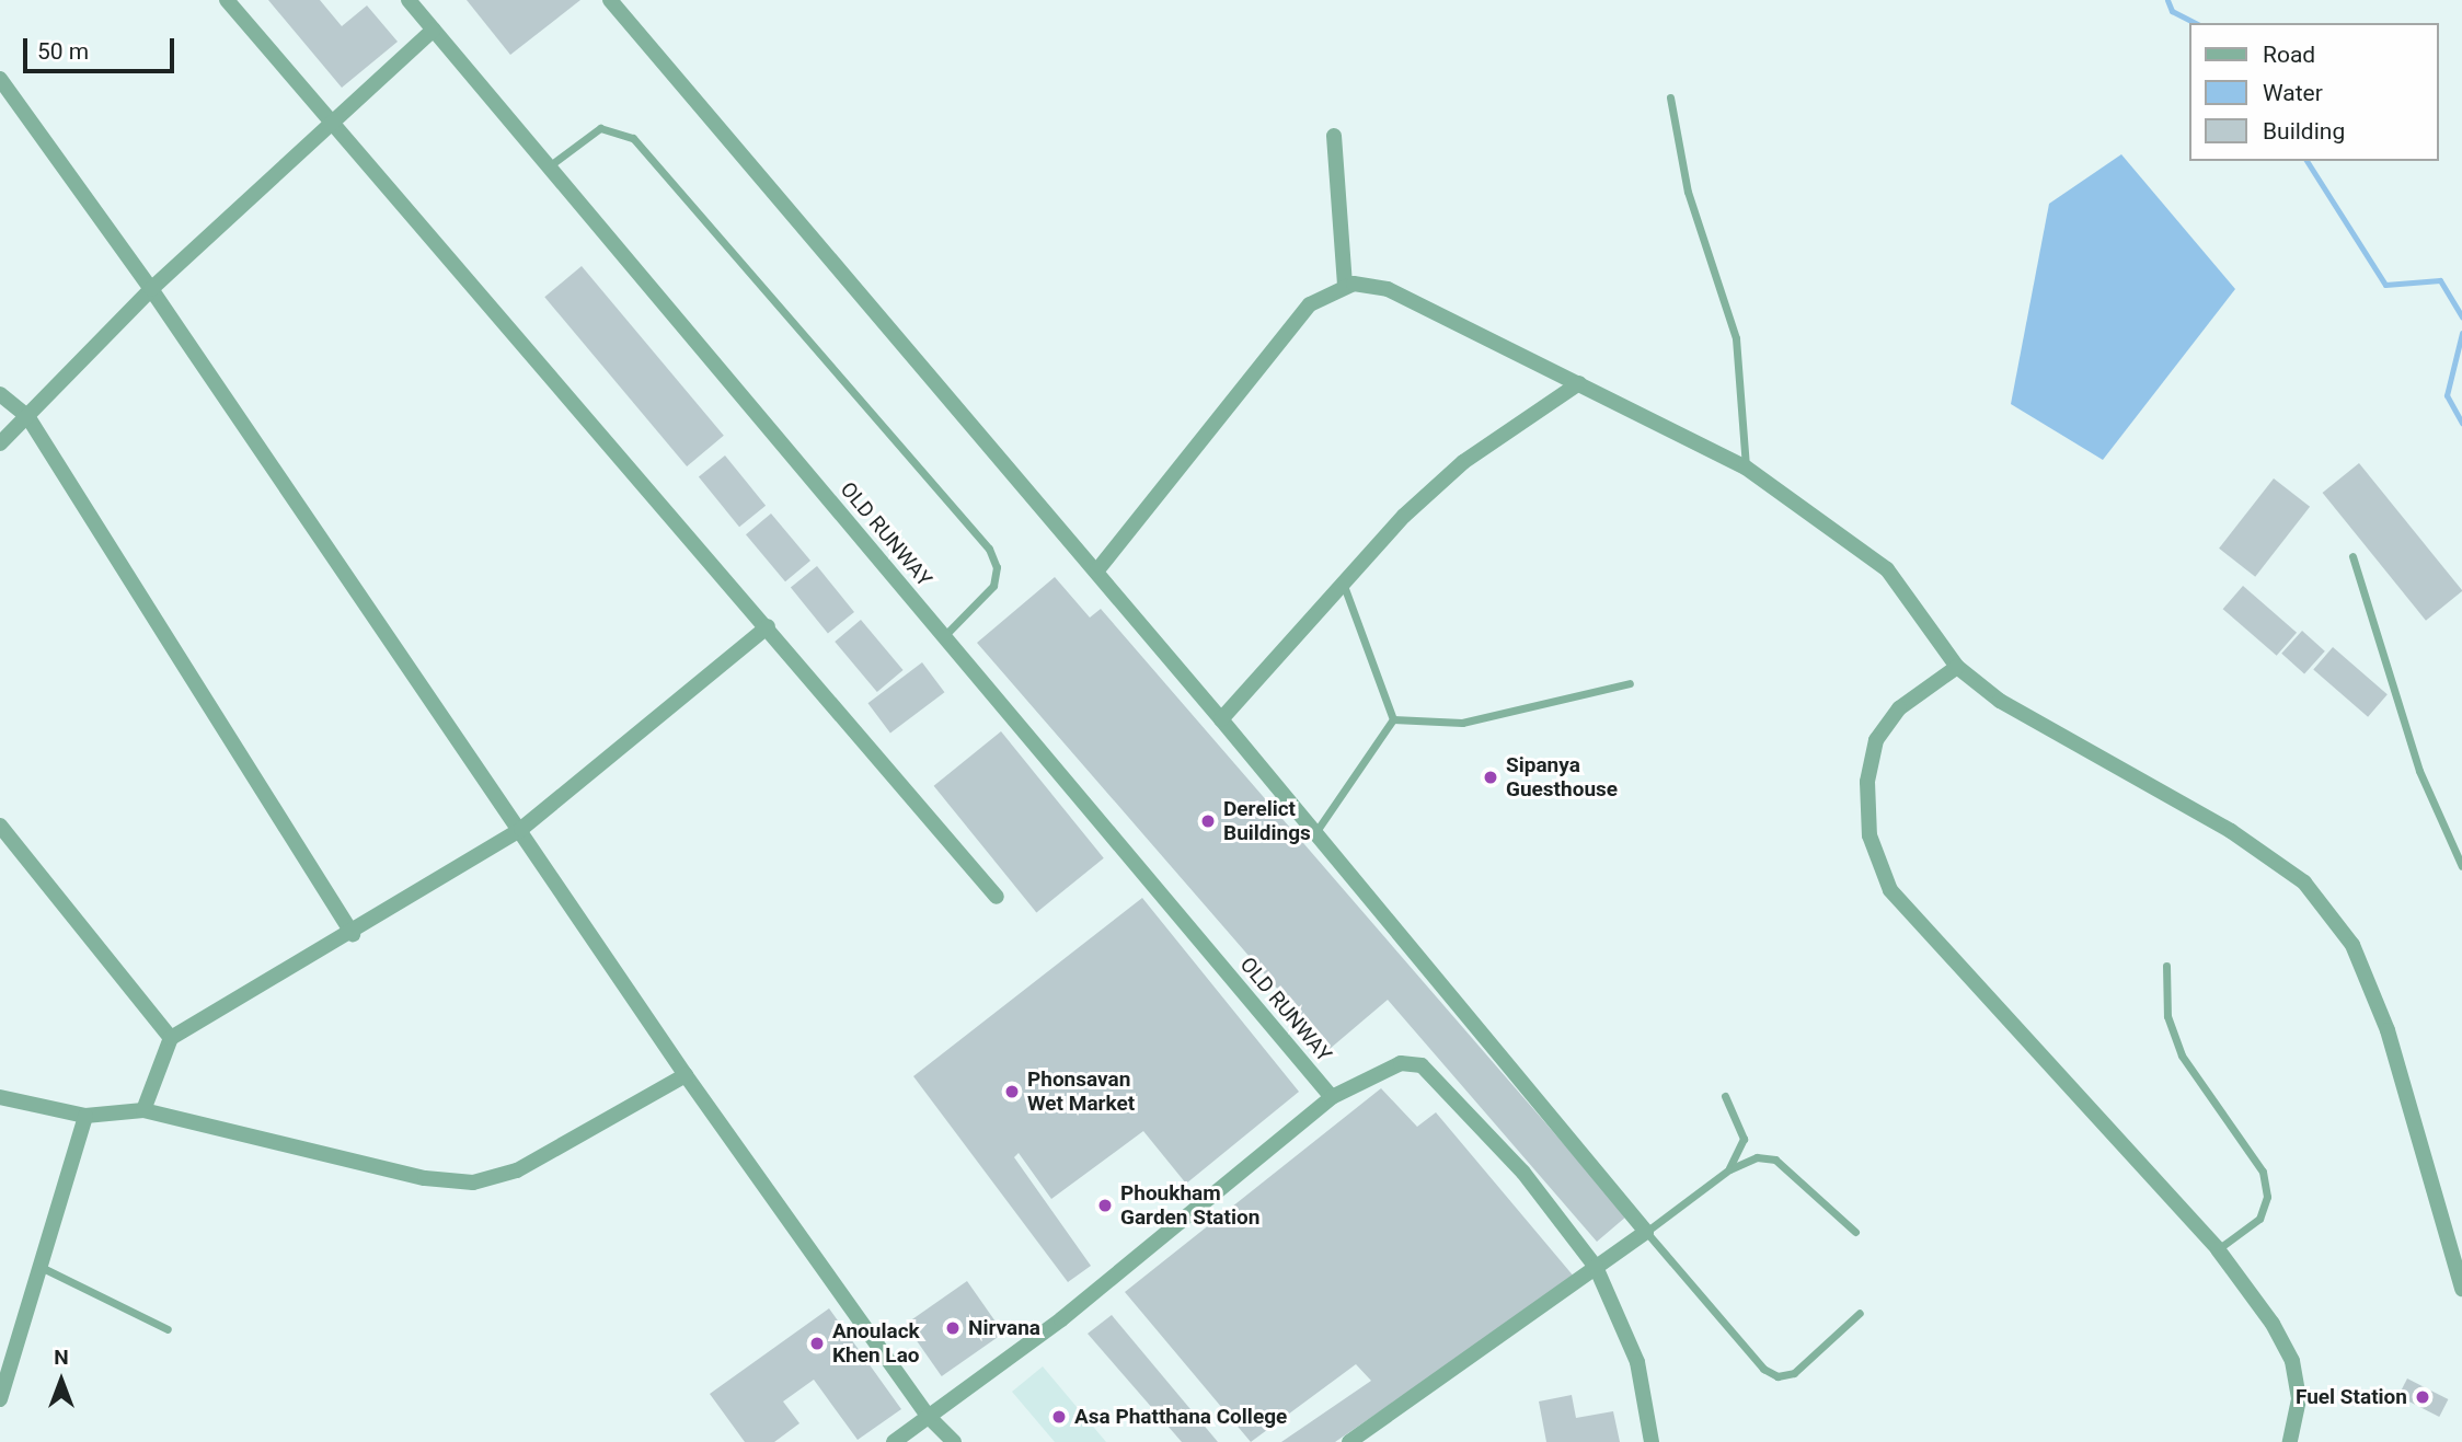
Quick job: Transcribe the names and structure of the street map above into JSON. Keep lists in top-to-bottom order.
{
  "streets": {
    "street": ["OLD RUNWAY"]
  },
  "places": [
    "Sipanya Guesthouse",
    "Derelict Buildings",
    "Phonsavan Wet Market",
    "Phoukham Garden Station",
    "Nirvana",
    "Anoulack Khen Lao",
    "Fuel Station",
    "Asa Phatthana College"
  ],
  "legend": ["Road", "Water", "Building"],
  "scale_bar": "50 m",
  "north": "top"
}
